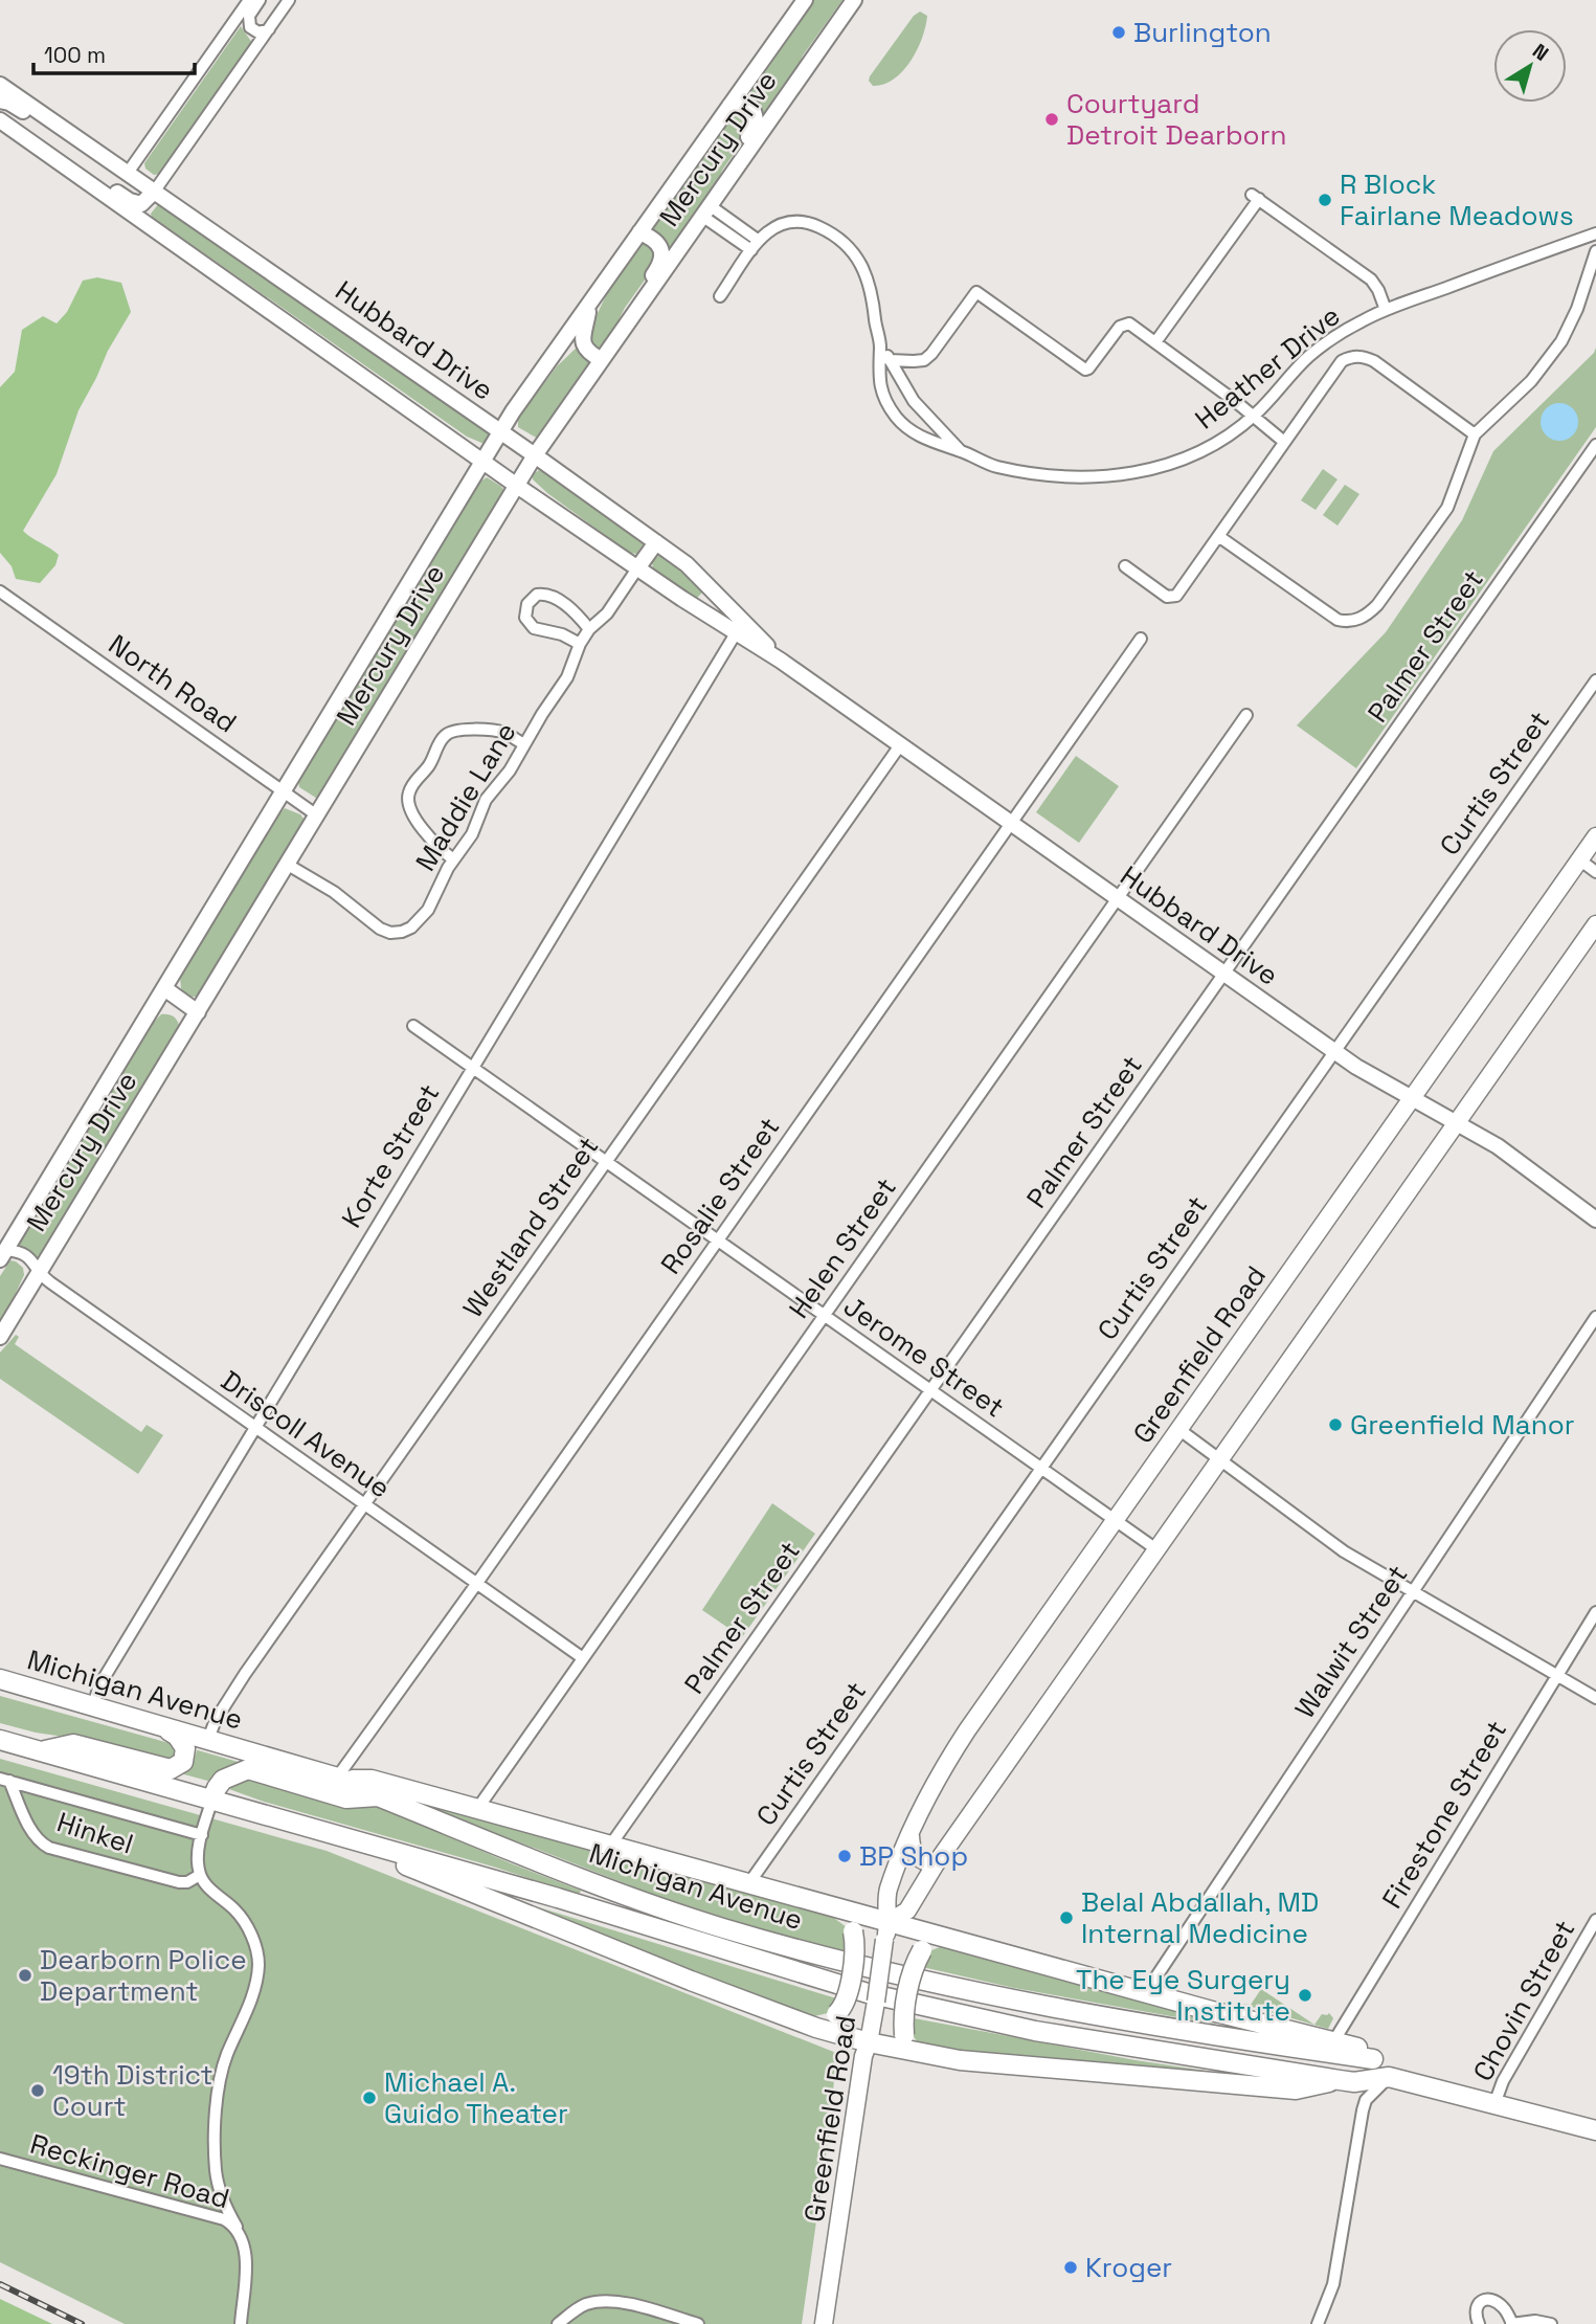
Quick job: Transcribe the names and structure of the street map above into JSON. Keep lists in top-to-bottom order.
{
  "streets": {
    "main road": ["Greenfield Road", "Michigan Avenue"],
    "street": [
      "Mercury Drive",
      "Hubbard Drive",
      "Heather Drive",
      "Palmer Street",
      "North Road",
      "Curtis Street",
      "Maddie Lane",
      "Korte Street",
      "Rosalie Street",
      "Westland Street",
      "Helen Street",
      "Jerome Street",
      "Driscoll Avenue",
      "Walwit Street",
      "Firestone Street",
      "Hinkel",
      "Chovin Street",
      "Reckinger Road"
    ]
  },
  "crossings": [
    ["Mercury Drive", "Hubbard Drive"],
    ["Mercury Drive", "North Road"],
    ["Mercury Drive", "Maddie Lane"],
    ["Mercury Drive", "Driscoll Avenue"],
    ["Hubbard Drive", "Palmer Street"],
    ["Hubbard Drive", "Curtis Street"],
    ["Hubbard Drive", "Maddie Lane"],
    ["Hubbard Drive", "Korte Street"],
    ["Hubbard Drive", "Rosalie Street"],
    ["Hubbard Drive", "Westland Street"],
    ["Hubbard Drive", "Helen Street"],
    ["Hubbard Drive", "Greenfield Road"],
    ["Palmer Street", "Jerome Street"],
    ["Curtis Street", "Jerome Street"],
    ["Korte Street", "Jerome Street"],
    ["Korte Street", "Driscoll Avenue"],
    ["Korte Street", "Michigan Avenue"],
    ["Rosalie Street", "Jerome Street"],
    ["Rosalie Street", "Driscoll Avenue"],
    ["Rosalie Street", "Michigan Avenue"],
    ["Westland Street", "Jerome Street"],
    ["Westland Street", "Driscoll Avenue"],
    ["Westland Street", "Michigan Avenue"],
    ["Helen Street", "Jerome Street"],
    ["Helen Street", "Driscoll Avenue"],
    ["Greenfield Road", "Jerome Street"],
    ["Michigan Avenue", "Chovin Street"]
  ],
  "places": [
    "Burlington",
    "Courtyard Detroit Dearborn",
    "R Block Fairlane Meadows",
    "Greenfield Manor",
    "BP Shop",
    "Belal Abdallah, MD Internal Medicine",
    "Dearborn Police Department",
    "The Eye Surgery Institute",
    "19th District Court",
    "Michael A. Guido Theater",
    "Kroger"
  ],
  "scale_bar": "100 m",
  "north": "top right"
}
